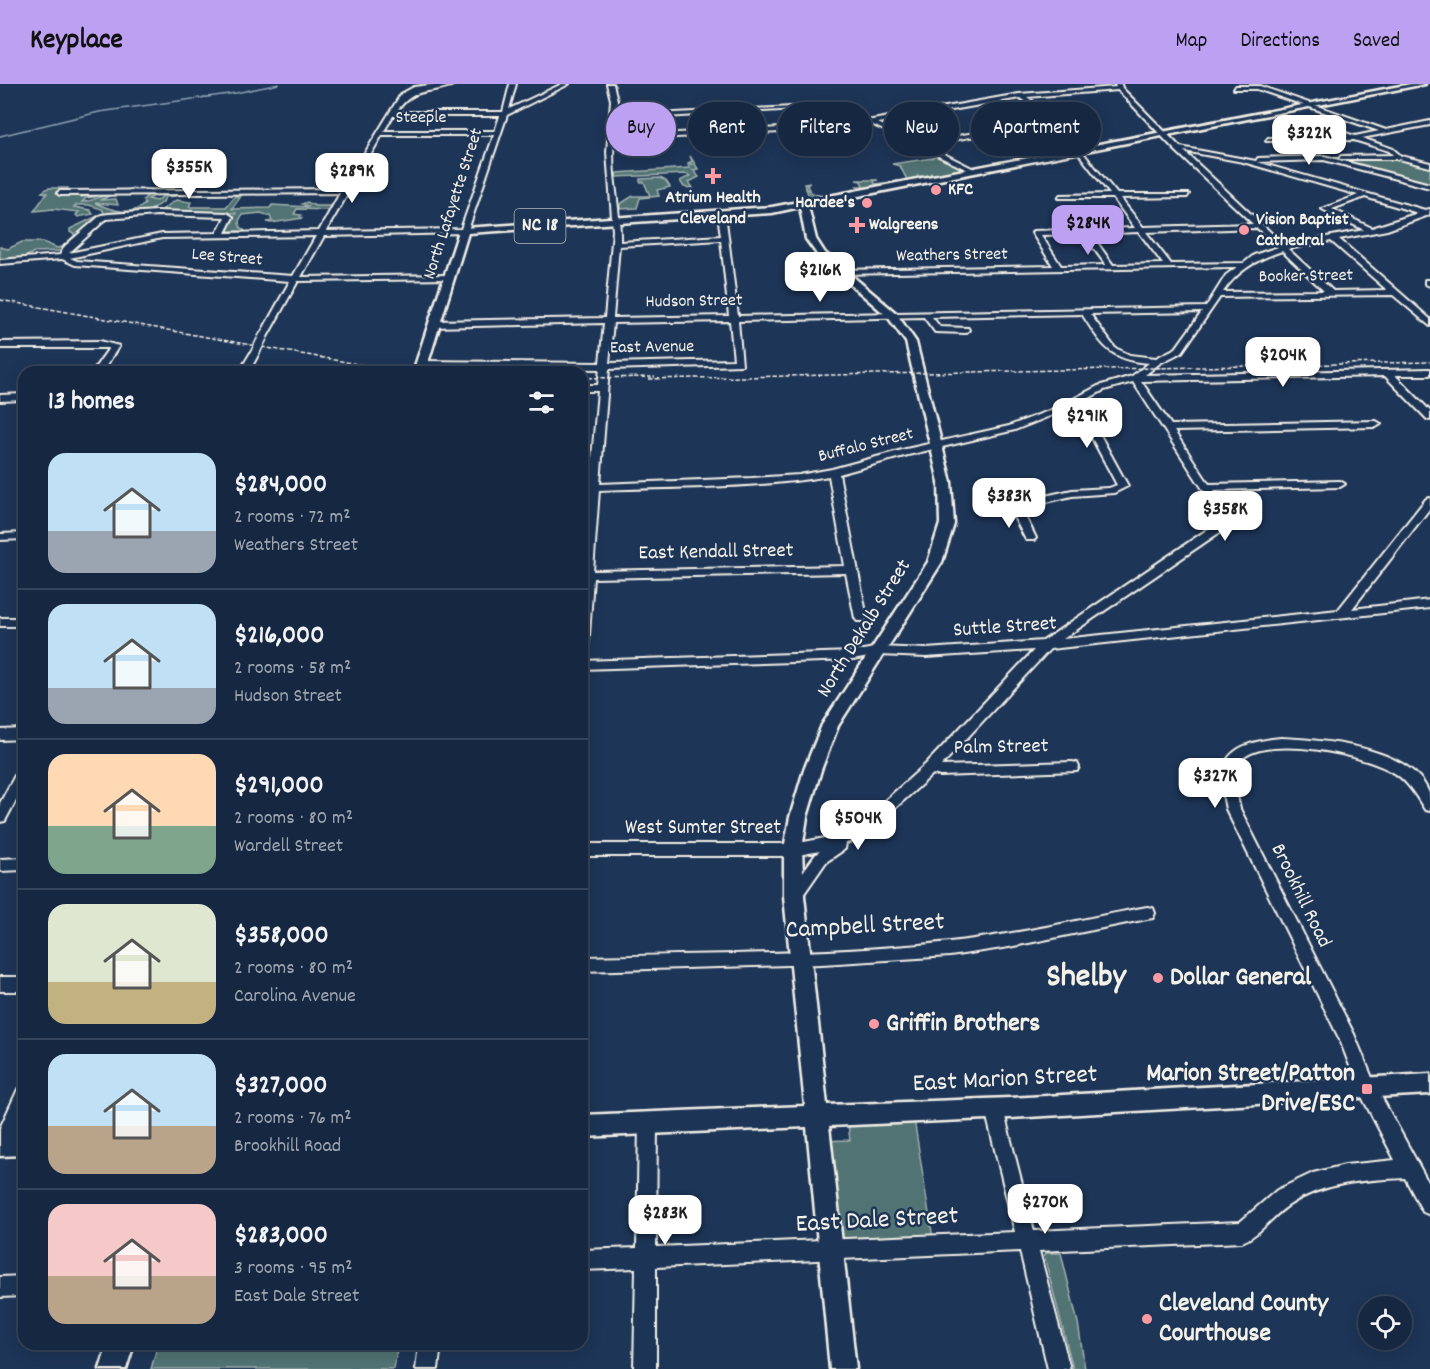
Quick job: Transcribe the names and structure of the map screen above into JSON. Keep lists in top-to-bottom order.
{
  "streets": {
    "main road": [
      "North Lafayette Street",
      "NC 18",
      "North Dekalb Street",
      "East Marion Street"
    ],
    "street": [
      "Steeple",
      "Weathers Street",
      "Lee Street",
      "Booker Street",
      "Hudson Street",
      "East Avenue",
      "Buffalo Street",
      "East Kendall Street",
      "Suttle Street",
      "Palm Street",
      "West Sumter Street",
      "Brookhill Road",
      "Campbell Street",
      "East Dale Street"
    ]
  },
  "crossings": [
    ["Steeple", "North Lafayette Street"],
    ["North Lafayette Street", "NC 18"],
    ["North Lafayette Street", "Lee Street"],
    ["North Lafayette Street", "Hudson Street"],
    ["NC 18", "North Dekalb Street"],
    ["Weathers Street", "North Dekalb Street"],
    ["Hudson Street", "East Avenue"],
    ["Hudson Street", "North Dekalb Street"],
    ["Buffalo Street", "North Dekalb Street"],
    ["Buffalo Street", "West Sumter Street"],
    ["Suttle Street", "North Dekalb Street"],
    ["Suttle Street", "West Sumter Street"],
    ["North Dekalb Street", "West Sumter Street"],
    ["North Dekalb Street", "Campbell Street"],
    ["North Dekalb Street", "East Marion Street"],
    ["North Dekalb Street", "East Dale Street"],
    ["Palm Street", "West Sumter Street"],
    ["Brookhill Road", "East Marion Street"]
  ],
  "districts": ["Shelby"],
  "places": {
    "health": ["Atrium Health Cleveland", "Walgreens"],
    "other": [
      "KFC",
      "Hardee's",
      "Vision Baptist Cathedral",
      "Dollar General",
      "Griffin Brothers",
      "Cleveland County Courthouse"
    ],
    "transit": ["Marion Street/Patton Drive/ESC"]
  },
  "page": {
    "header": "Keyplace",
    "nav": ["Map", "Directions", "Saved"],
    "chip": [
      "Buy",
      "Rent",
      "Filters",
      "New",
      "Apartment"
    ],
    "price": [
      "$322K",
      "$355K",
      "$289K",
      "$284K",
      "$216K",
      "$204K",
      "$291K",
      "$383K",
      "$358K",
      "$327K",
      "$504K",
      "$270K",
      "$283K"
    ],
    "heading": "13 homes",
    "list": [
      {
        "name": "$284,000",
        "note": "2 rooms · 72 m² · Weathers Street"
      },
      {
        "name": "$216,000",
        "note": "2 rooms · 58 m² · Hudson Street"
      },
      {
        "name": "$291,000",
        "note": "2 rooms · 80 m² · Wardell Street"
      },
      {
        "name": "$358,000",
        "note": "2 rooms · 80 m² · Carolina Avenue"
      },
      {
        "name": "$327,000",
        "note": "2 rooms · 76 m² · Brookhill Road"
      },
      {
        "name": "$283,000",
        "note": "3 rooms · 95 m² · East Dale Street"
      }
    ]
  }
}
